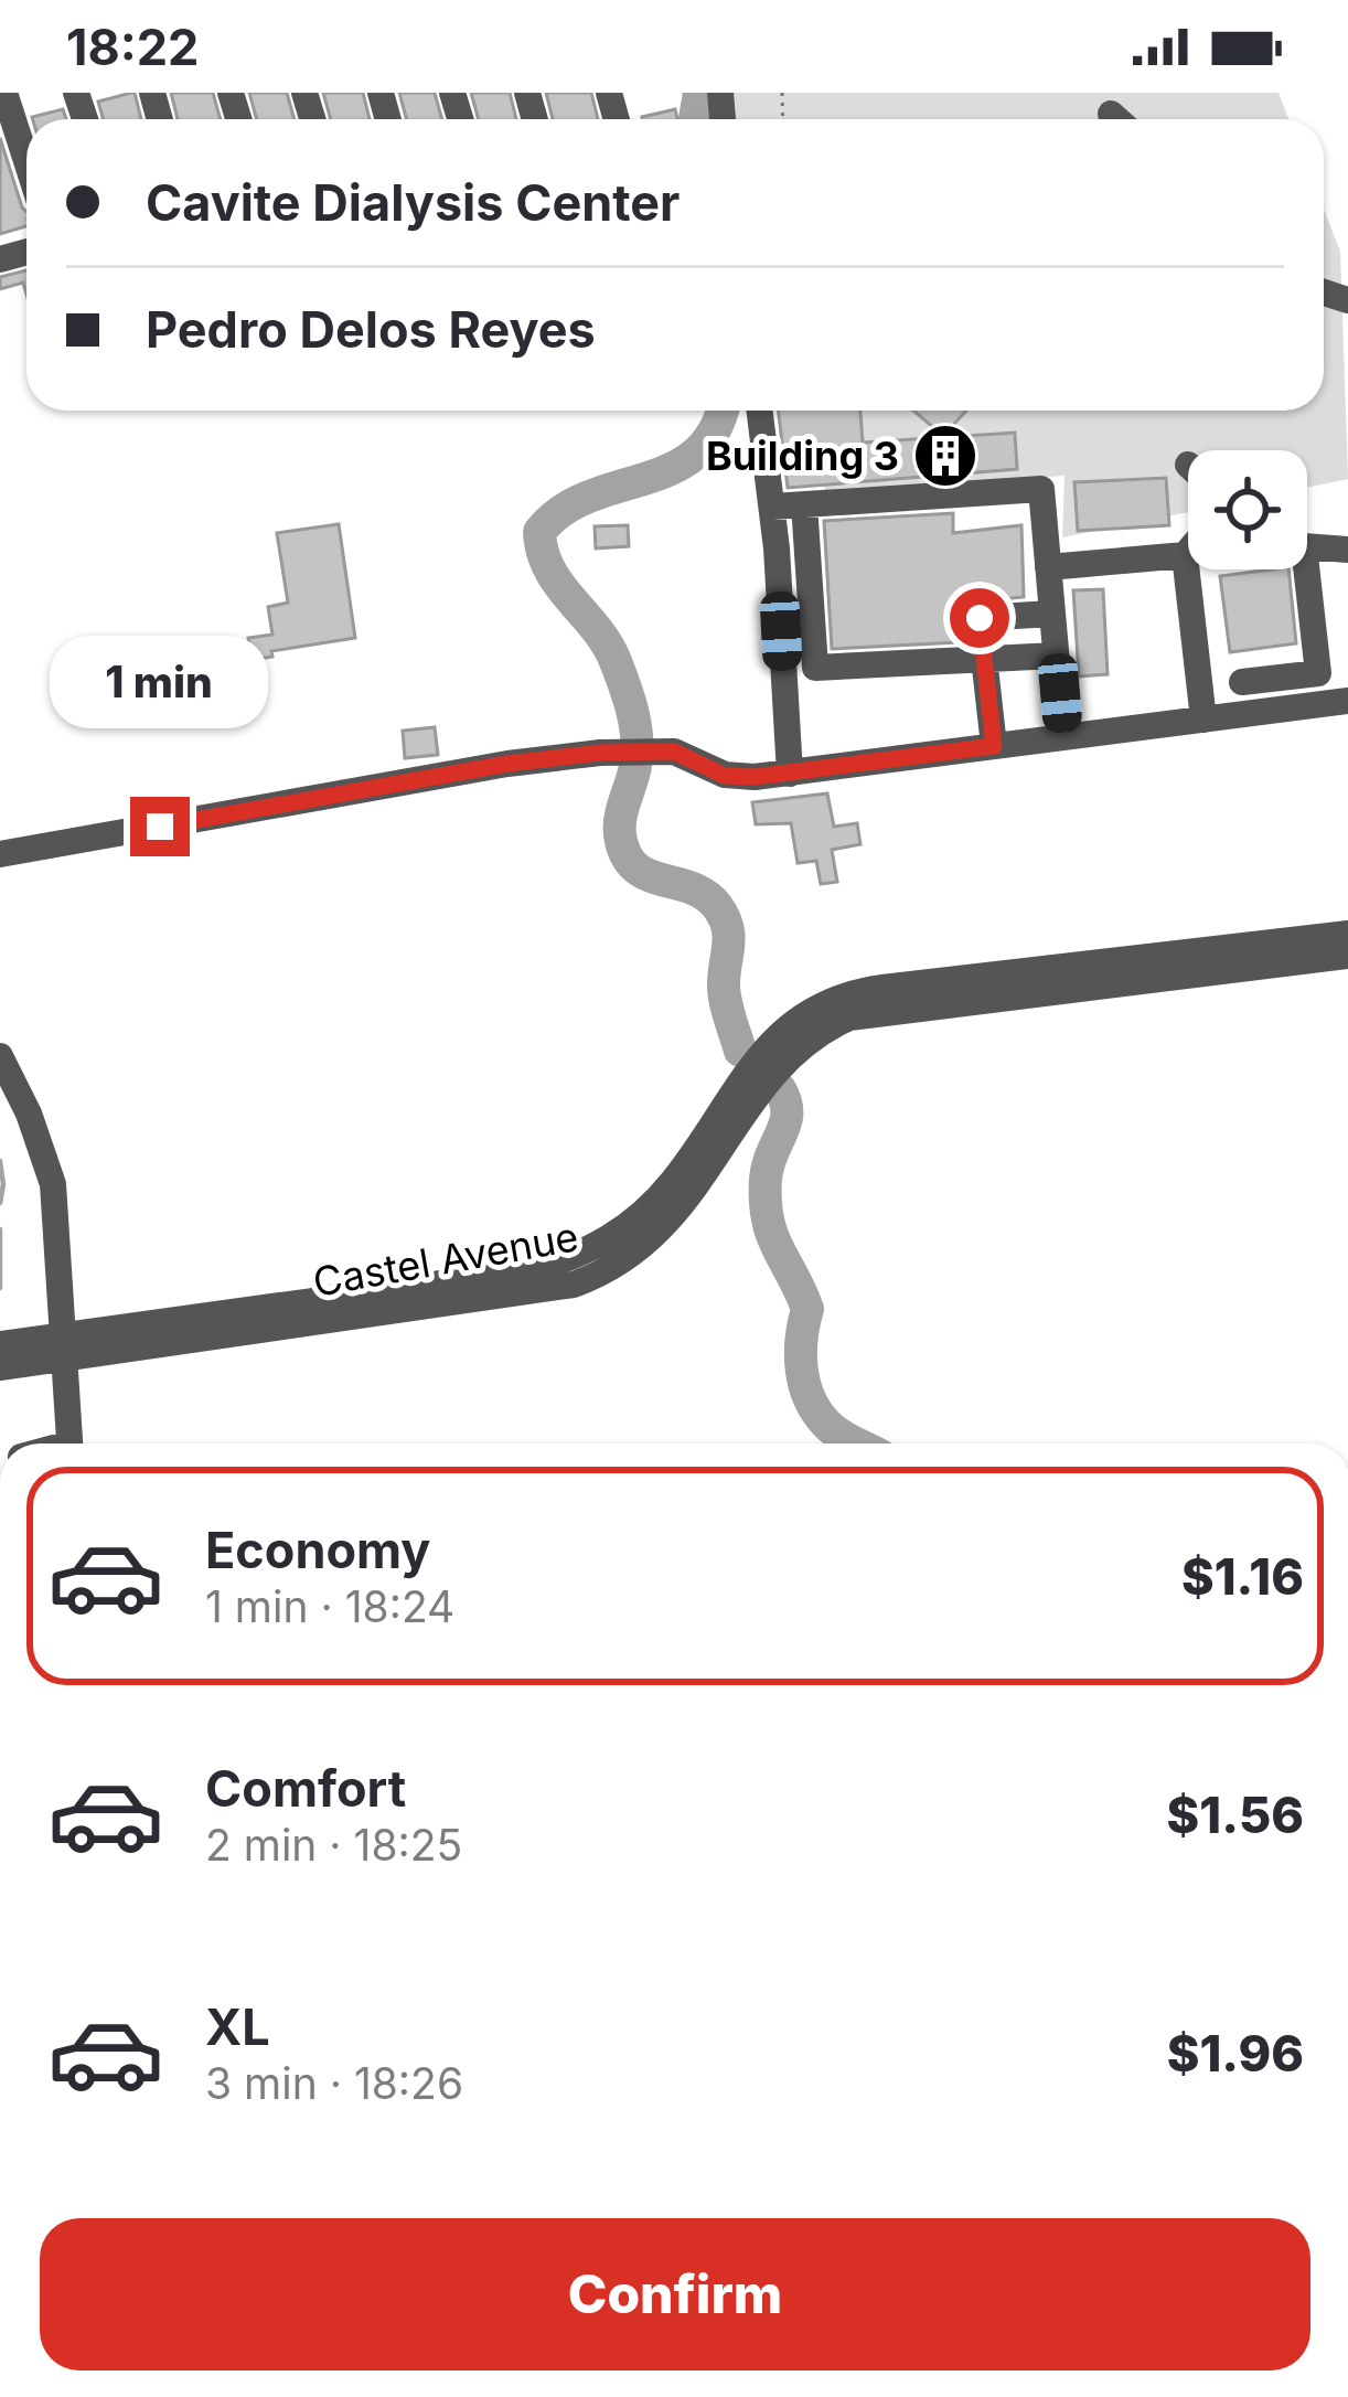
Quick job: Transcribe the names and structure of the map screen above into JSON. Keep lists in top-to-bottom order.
{
  "streets": {
    "street": ["Castel Avenue"]
  },
  "places": {
    "building": ["Building 3"]
  },
  "page": {
    "status": "18:22",
    "banner": ["Cavite Dialysis Center", "Pedro Delos Reyes"],
    "bubble": "1 min",
    "list": [
      {
        "name": "Economy",
        "note": "1 min · 18:24",
        "value": "$1.16"
      },
      {
        "name": "Comfort",
        "note": "2 min · 18:25",
        "value": "$1.56"
      },
      {
        "name": "XL",
        "note": "3 min · 18:26",
        "value": "$1.96"
      }
    ],
    "buttons": "Confirm"
  }
}
